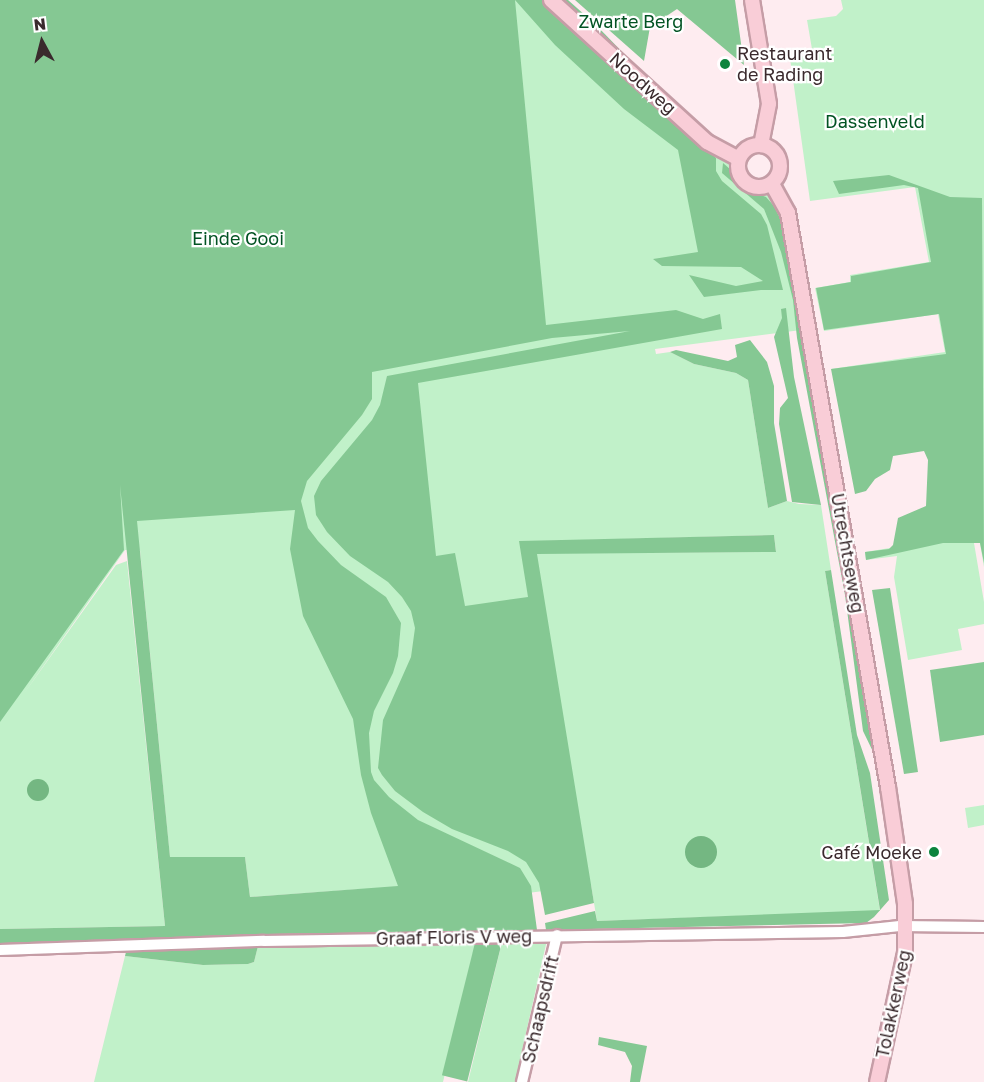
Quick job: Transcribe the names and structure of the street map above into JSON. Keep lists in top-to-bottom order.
{
  "streets": {
    "main road": ["Noodweg", "Utrechtseweg", "Tolakkerweg"],
    "street": ["Graaf Floris V weg", "Schaapsdrift"]
  },
  "crossings": [
    ["Noodweg", "Utrechtseweg"],
    ["Utrechtseweg", "Graaf Floris V weg"],
    ["Utrechtseweg", "Tolakkerweg"],
    ["Graaf Floris V weg", "Tolakkerweg"],
    ["Graaf Floris V weg", "Schaapsdrift"]
  ],
  "parks": ["Zwarte Berg", "Dassenveld", "Einde Gooi"],
  "places": ["Restaurant de Rading", "Café Moeke"],
  "north": "top"
}
